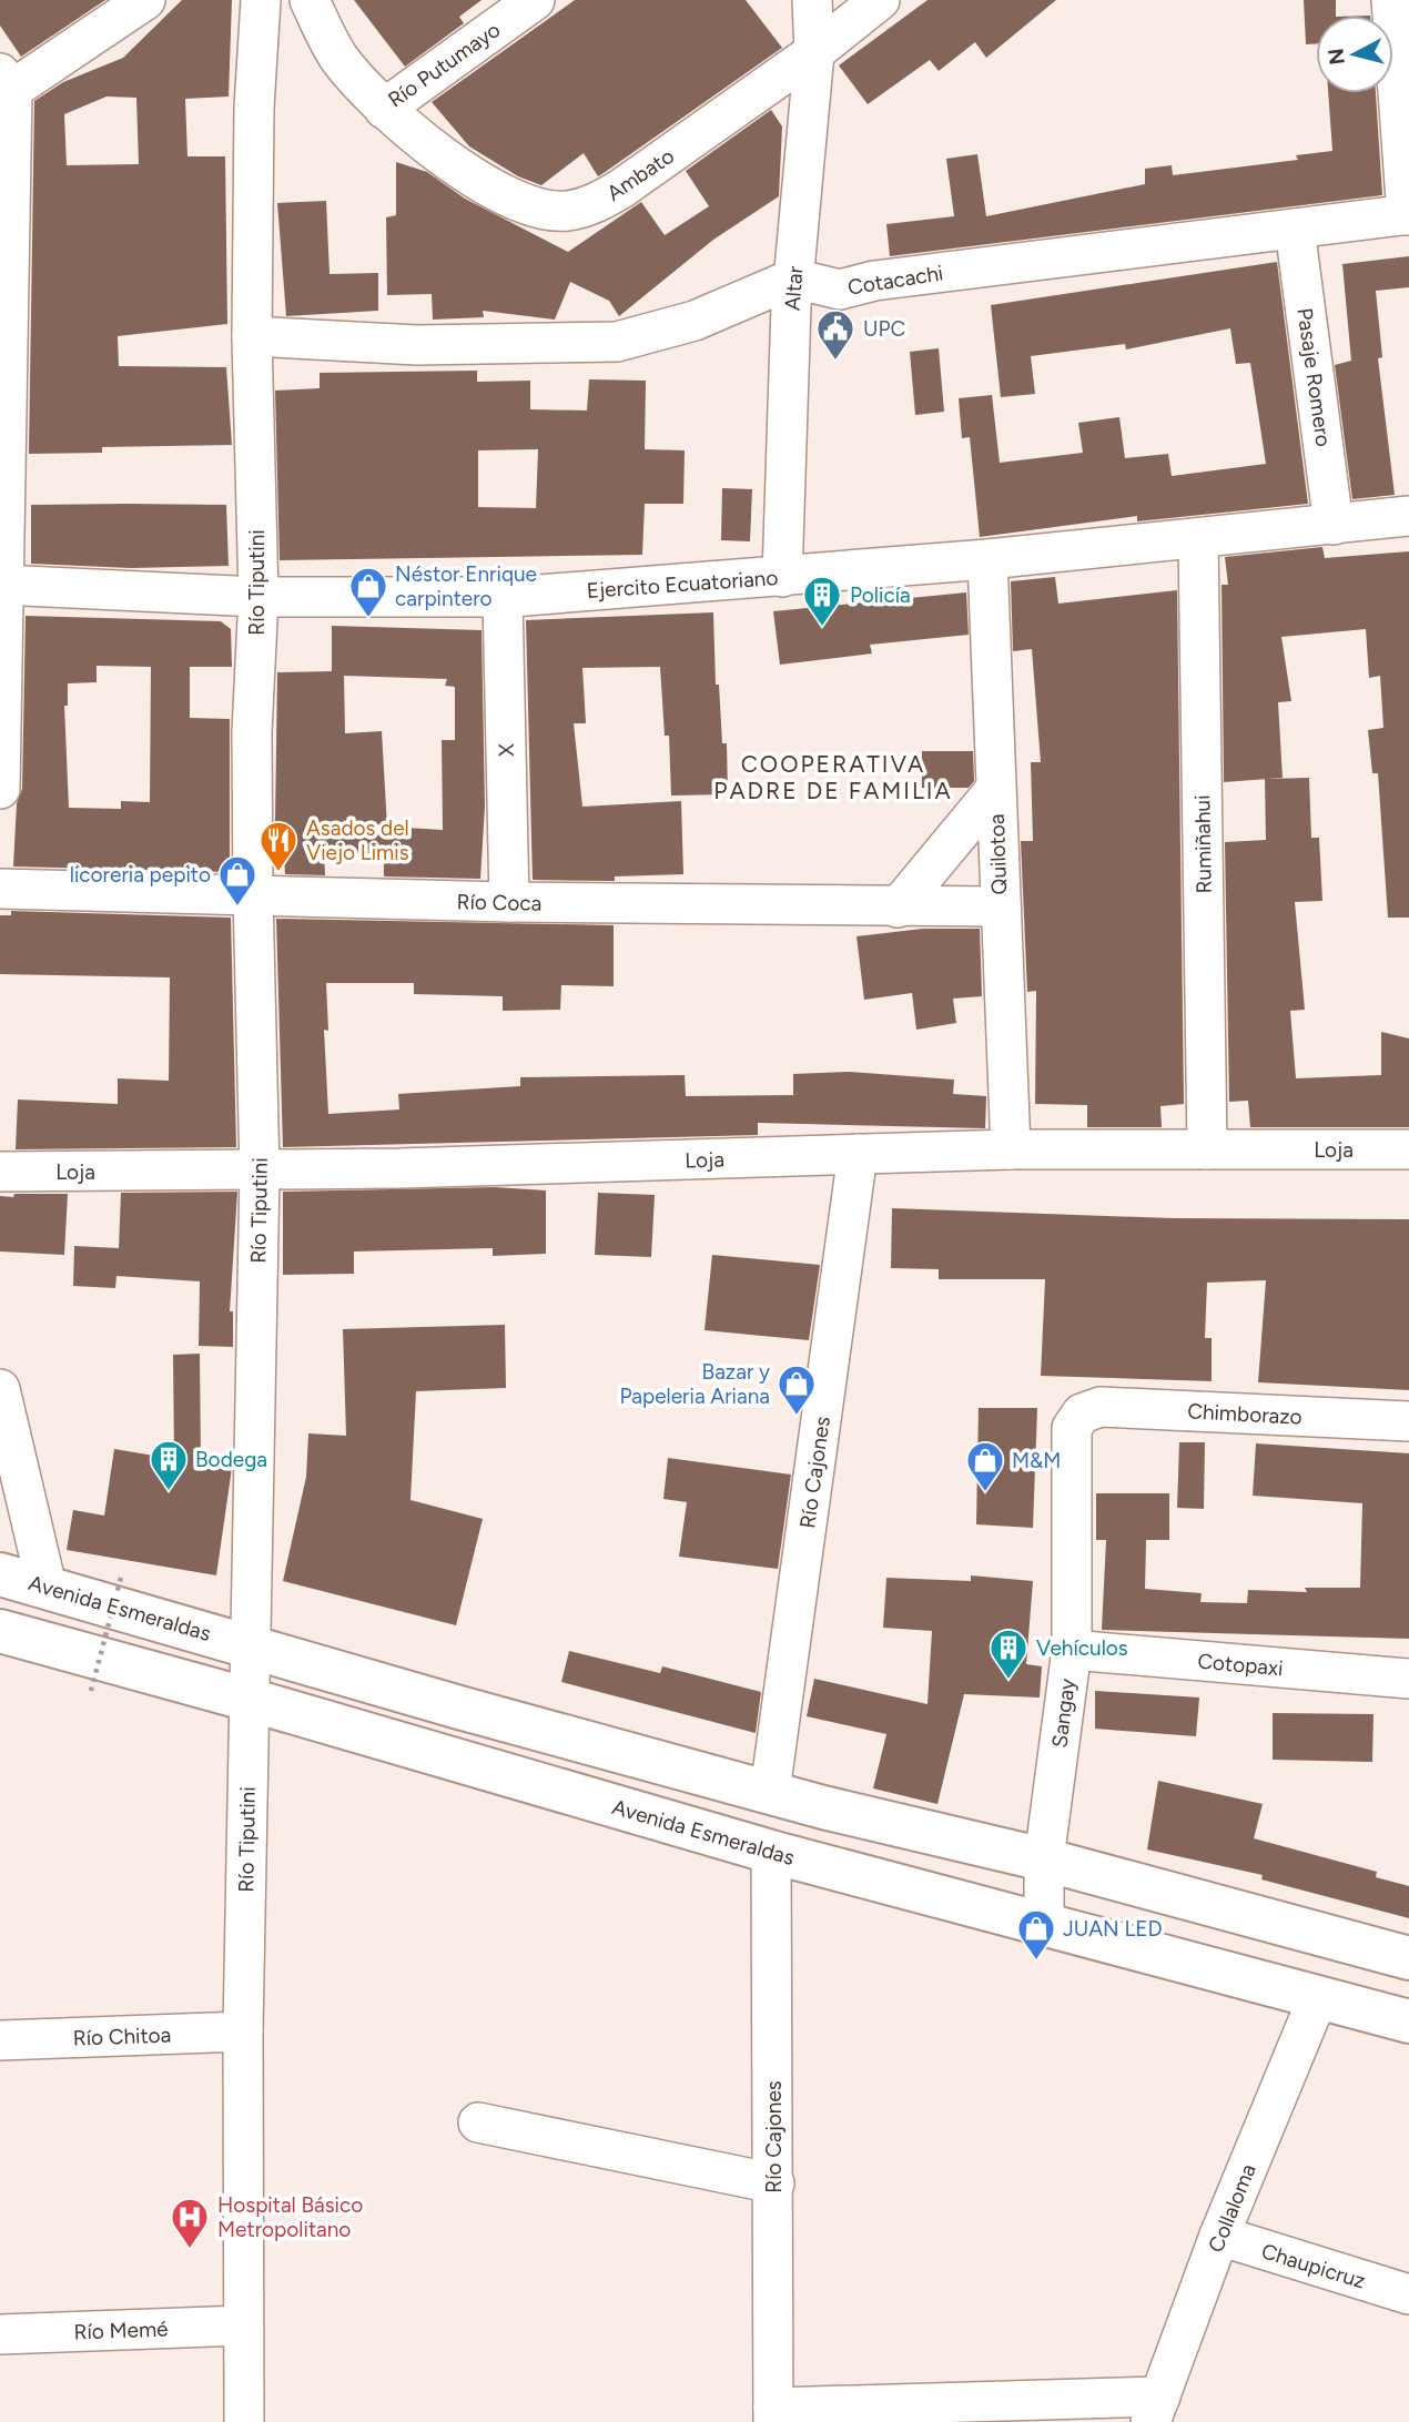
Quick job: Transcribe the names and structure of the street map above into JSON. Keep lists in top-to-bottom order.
{
  "streets": {
    "main road": ["Avenida Esmeraldas"],
    "street": [
      "Río Putumayo",
      "Ambato",
      "Cotacachi",
      "Altar",
      "Pasaje Romero",
      "Río Tiputini",
      "Ejercito Ecuatoriano",
      "X",
      "Rumiñahui",
      "Quilotoa",
      "Río Coca",
      "Loja",
      "Chimborazo",
      "Río Cajones",
      "Cotopaxi",
      "Sangay",
      "Río Chitoa",
      "Collaloma",
      "Chaupicruz",
      "Río Memé"
    ]
  },
  "crossings": [
    ["Río Putumayo", "Ambato"],
    ["Ambato", "Altar"],
    ["Cotacachi", "Altar"],
    ["Cotacachi", "Pasaje Romero"],
    ["Altar", "Ejercito Ecuatoriano"],
    ["Pasaje Romero", "Ejercito Ecuatoriano"],
    ["Río Tiputini", "Ejercito Ecuatoriano"],
    ["Río Tiputini", "Río Coca"],
    ["Río Tiputini", "Loja"],
    ["Río Tiputini", "Avenida Esmeraldas"],
    ["Río Tiputini", "Río Chitoa"],
    ["Río Tiputini", "Río Memé"],
    ["Ejercito Ecuatoriano", "X"],
    ["Ejercito Ecuatoriano", "Rumiñahui"],
    ["Ejercito Ecuatoriano", "Quilotoa"],
    ["X", "Río Coca"],
    ["Rumiñahui", "Loja"],
    ["Quilotoa", "Río Coca"],
    ["Quilotoa", "Loja"],
    ["Loja", "Río Cajones"],
    ["Chimborazo", "Sangay"],
    ["Río Cajones", "Avenida Esmeraldas"],
    ["Avenida Esmeraldas", "Sangay"],
    ["Avenida Esmeraldas", "Collaloma"],
    ["Cotopaxi", "Sangay"],
    ["Collaloma", "Chaupicruz"]
  ],
  "districts": ["COOPERATIVA PADRE DE FAMILIA"],
  "places": {
    "public building": ["UPC"],
    "shop": [
      "Néstor Enrique carpintero",
      "licoreria pepito",
      "Bazar y Papeleria Ariana",
      "M&M",
      "JUAN LED"
    ],
    "building": ["Policía", "Bodega", "Vehículos"],
    "restaurant": ["Asados del Viejo Limis"],
    "hospital": ["Hospital Básico Metropolitano"]
  },
  "north": "left"
}
